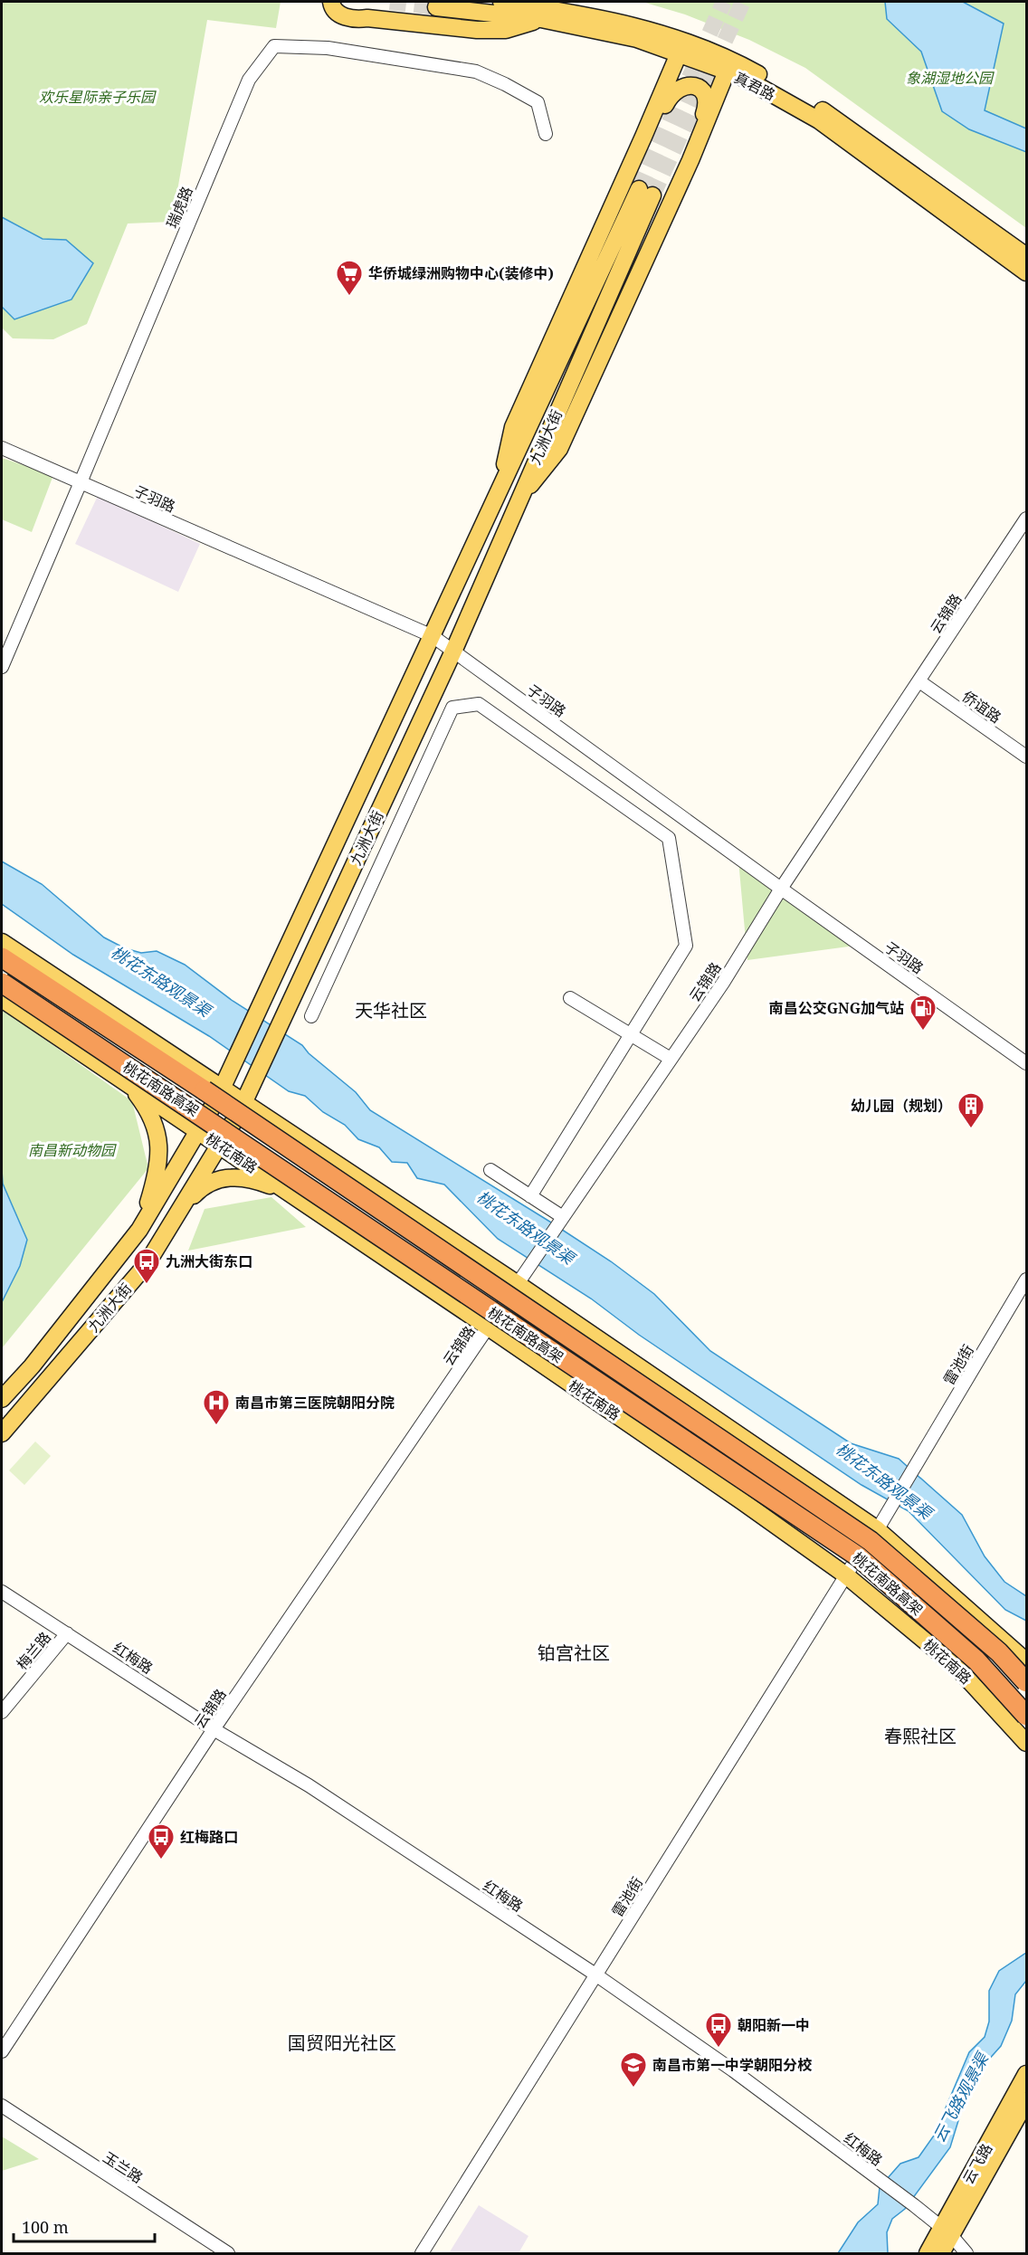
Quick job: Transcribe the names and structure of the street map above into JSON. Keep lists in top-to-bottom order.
{
  "streets": {
    "highway": ["桃花南路高架"],
    "main road": [
      "真君路",
      "九洲大街",
      "桃花南路",
      "云飞路"
    ],
    "street": [
      "瑞虎路",
      "子羽路",
      "云锦路",
      "侨谊路",
      "雷池街",
      "梅兰路",
      "红梅路",
      "玉兰路"
    ]
  },
  "crossings": [
    ["瑞虎路", "子羽路"],
    ["九洲大街", "子羽路"],
    ["九洲大街", "桃花南路"],
    ["子羽路", "云锦路"],
    ["云锦路", "侨谊路"],
    ["云锦路", "桃花南路"],
    ["云锦路", "红梅路"],
    ["桃花南路高架", "雷池街"],
    ["桃花南路", "雷池街"],
    ["雷池街", "红梅路"],
    ["梅兰路", "红梅路"],
    ["红梅路", "云飞路"]
  ],
  "districts": [
    "天华社区",
    "铂宫社区",
    "春熙社区",
    "国贸阳光社区"
  ],
  "water": ["桃花东路观景渠", "云飞路观景渠"],
  "parks": ["象湖湿地公园", "欢乐星际亲子乐园", "南昌新动物园"],
  "places": {
    "supermarket": ["华侨城绿洲购物中心(装修中)"],
    "fuel station": ["南昌公交GNG加气站"],
    "building": ["幼儿园（规划）"],
    "bus stop": ["九洲大街东口", "红梅路口", "朝阳新一中"],
    "hospital": ["南昌市第三医院朝阳分院"],
    "school or university": ["南昌市第一中学朝阳分校"]
  },
  "scale_bar": "100 m"
}
